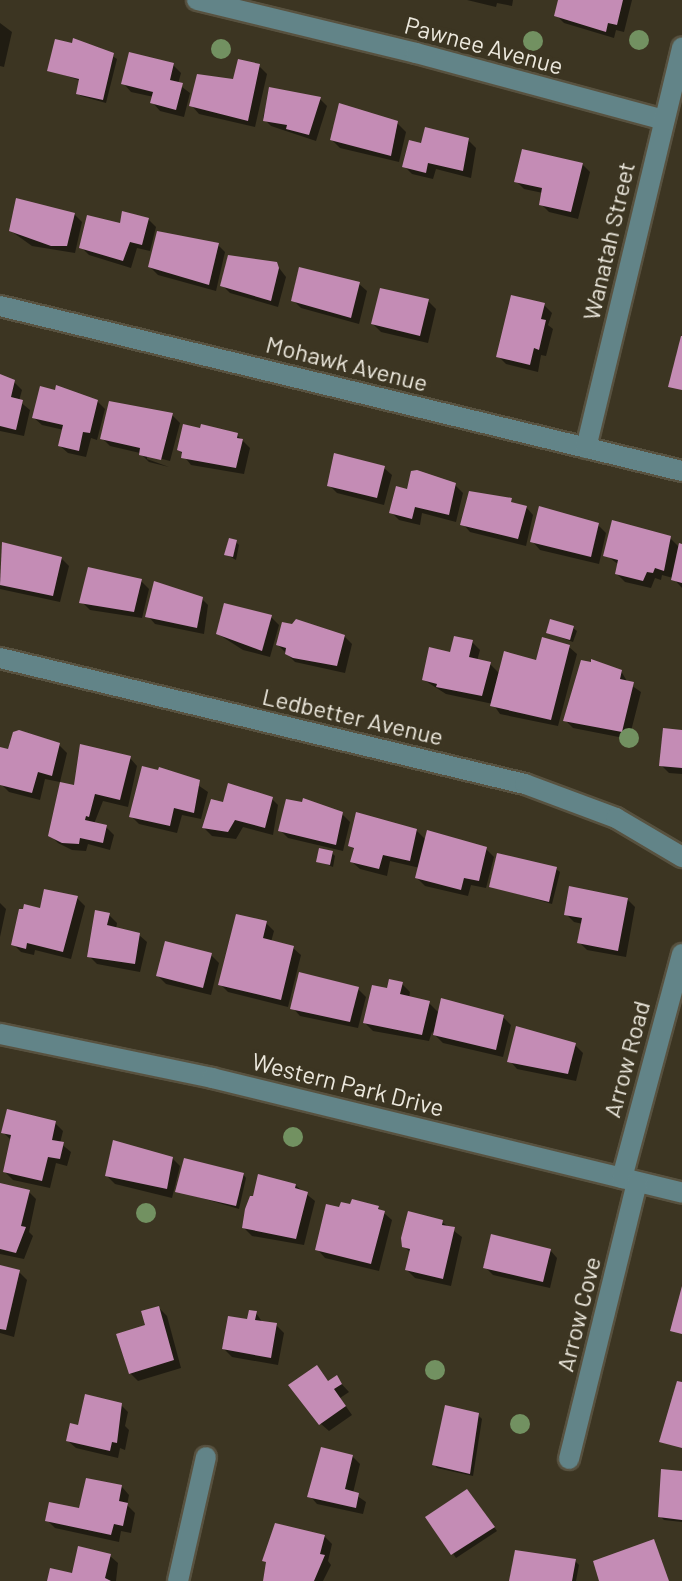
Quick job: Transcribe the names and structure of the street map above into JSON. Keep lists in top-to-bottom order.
{
  "streets": {
    "street": [
      "Pawnee Avenue",
      "Wanatah Street",
      "Mohawk Avenue",
      "Ledbetter Avenue",
      "Arrow Road",
      "Western Park Drive",
      "Arrow Cove"
    ]
  },
  "crossings": [
    ["Pawnee Avenue", "Wanatah Street"],
    ["Wanatah Street", "Mohawk Avenue"],
    ["Arrow Road", "Western Park Drive"],
    ["Arrow Road", "Arrow Cove"],
    ["Western Park Drive", "Arrow Cove"]
  ]
}
